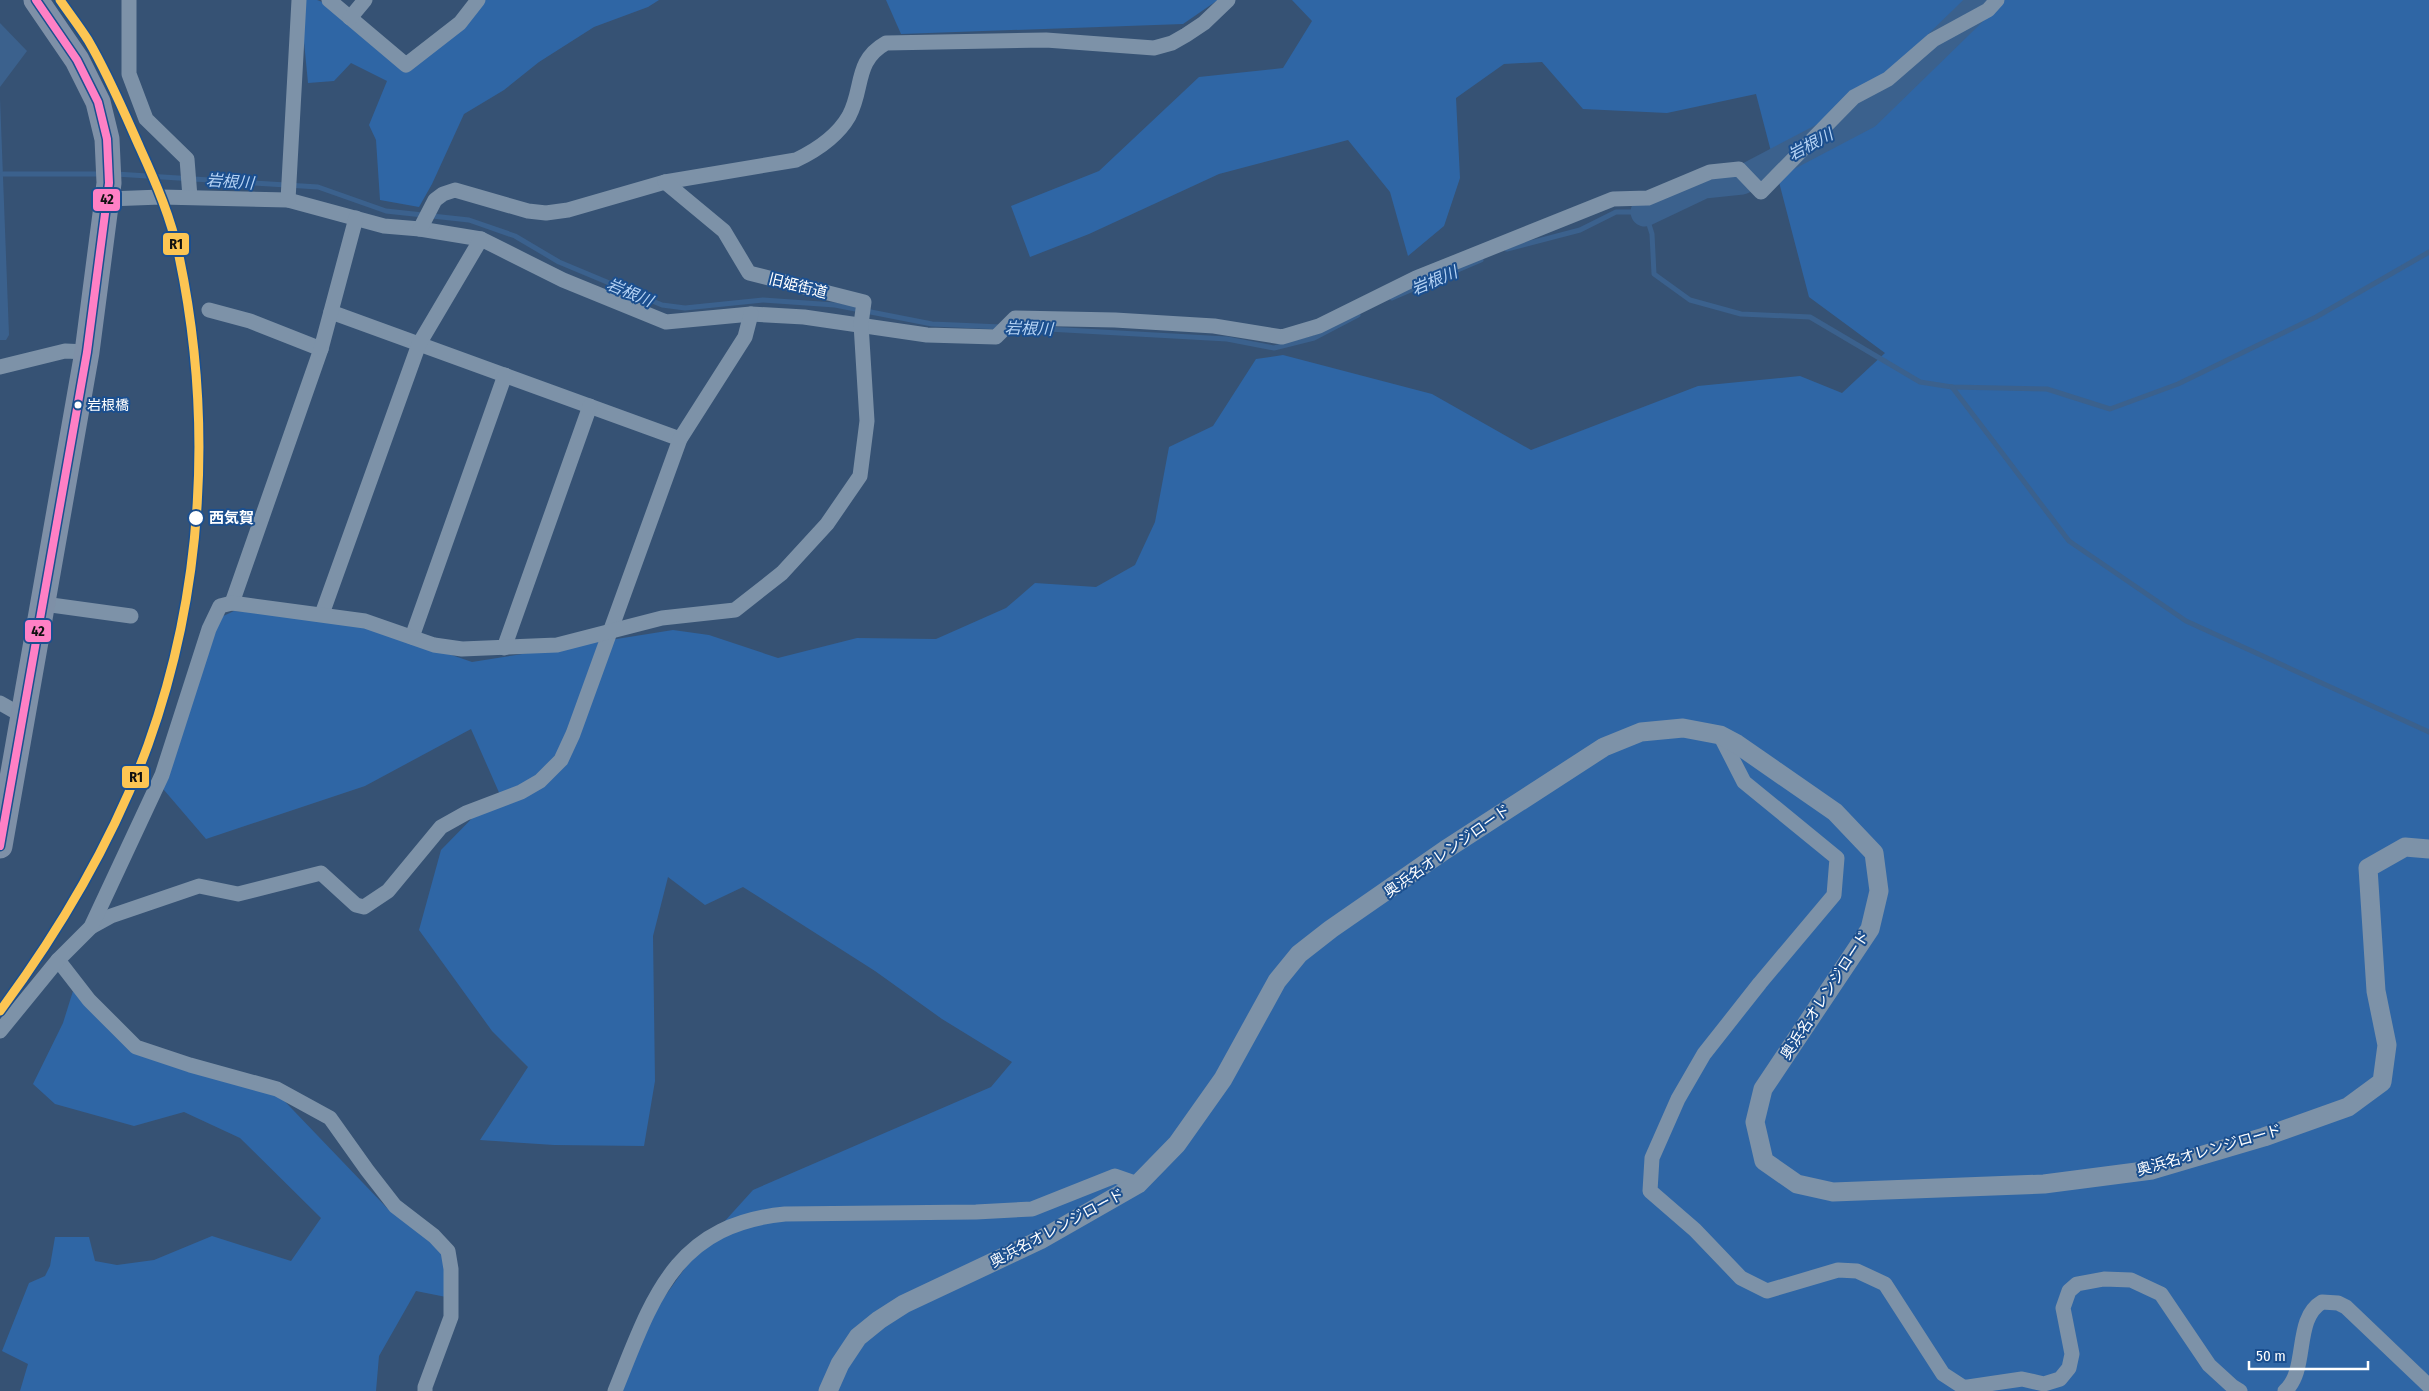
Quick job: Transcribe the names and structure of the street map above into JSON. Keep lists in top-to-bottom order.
{
  "streets": {
    "street": ["旧姫街道", "奥浜名オレンジロード"]
  },
  "water": ["岩根川"],
  "places": ["岩根橋", "西気賀"],
  "lines": ["transit line R1", "transit line 42"],
  "scale_bar": "50 m"
}
